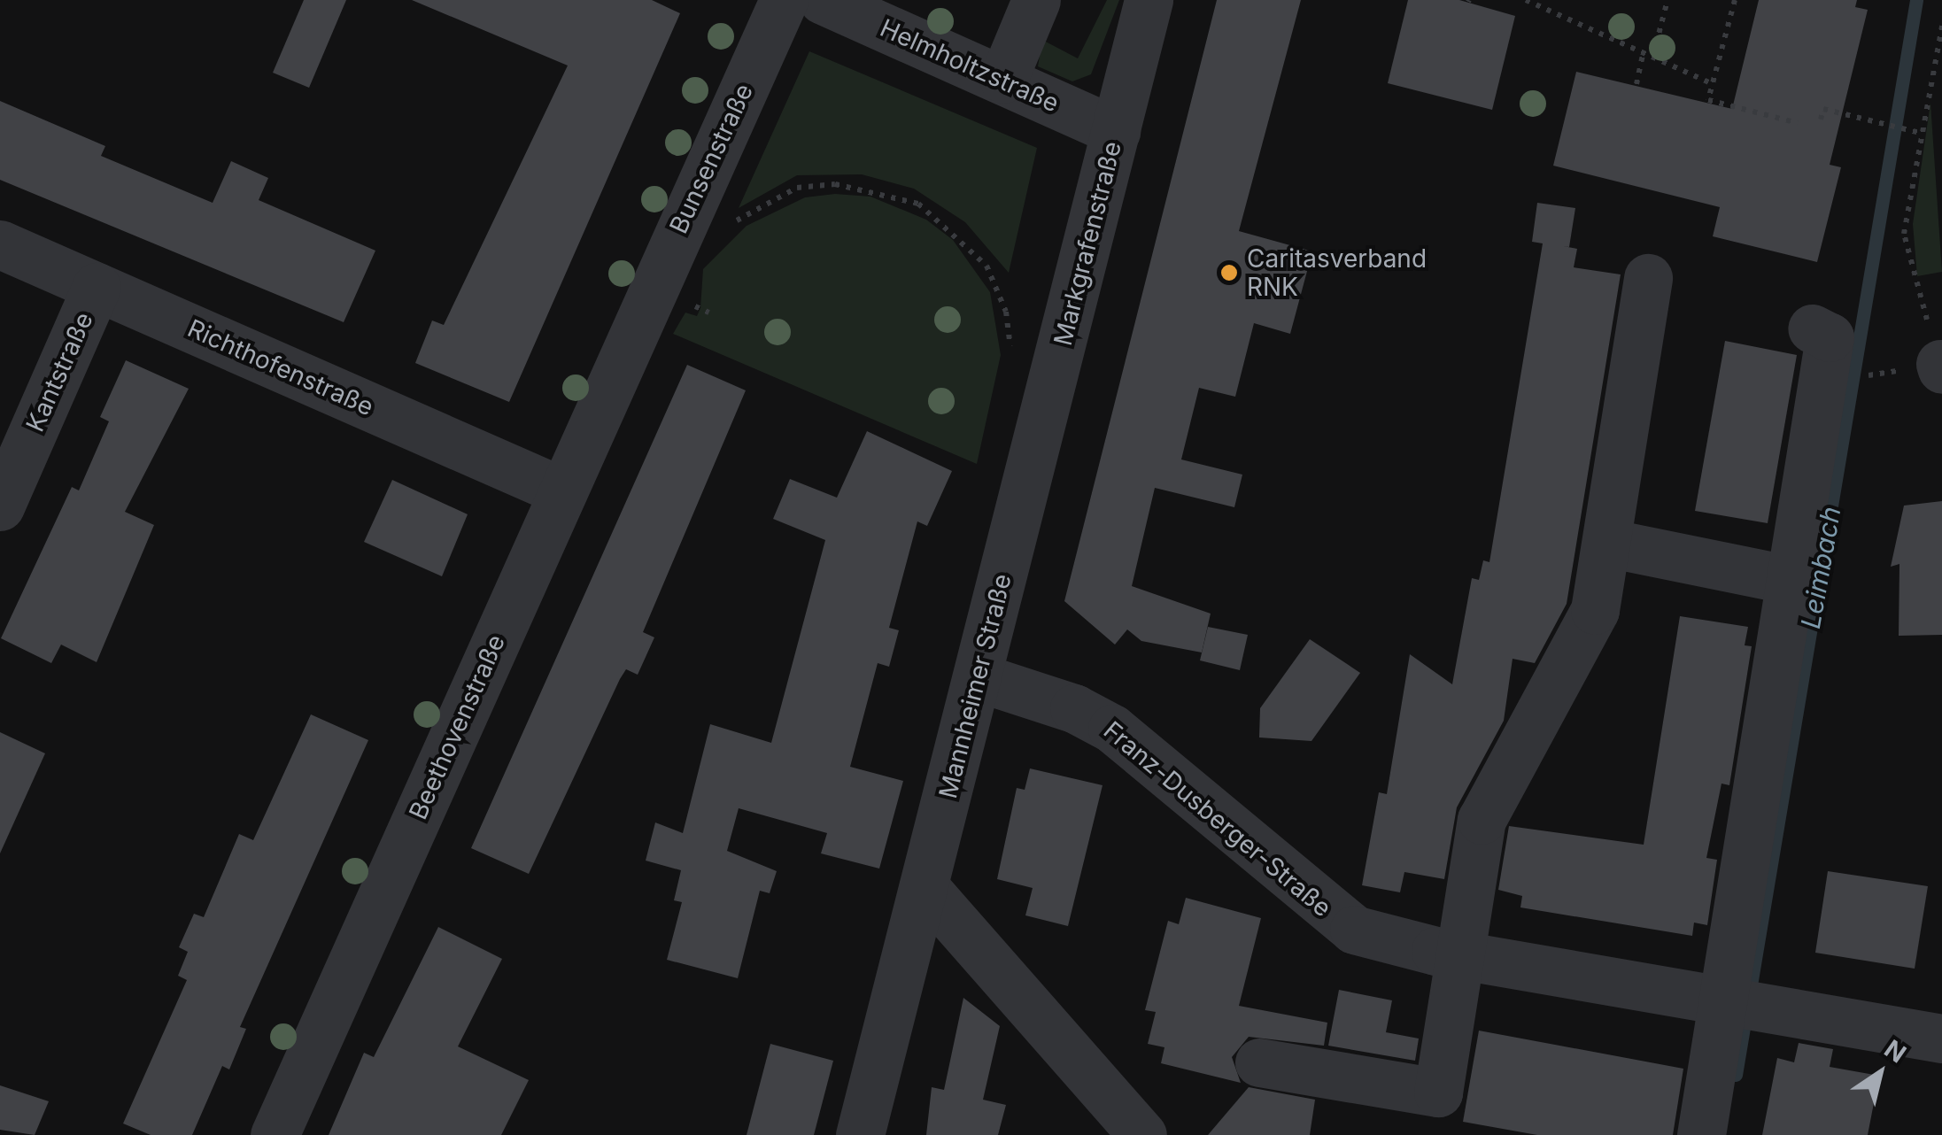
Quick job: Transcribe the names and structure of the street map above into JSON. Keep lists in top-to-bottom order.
{
  "streets": {
    "street": [
      "Helmholtzstraße",
      "Bunsenstraße",
      "Markgrafenstraße",
      "Richthofenstraße",
      "Kantstraße",
      "Mannheimer Straße",
      "Beethovenstraße",
      "Franz-Dusberger-Straße"
    ]
  },
  "crossings": [
    ["Helmholtzstraße", "Markgrafenstraße"],
    ["Bunsenstraße", "Beethovenstraße"],
    ["Markgrafenstraße", "Mannheimer Straße"],
    ["Richthofenstraße", "Kantstraße"],
    ["Richthofenstraße", "Beethovenstraße"],
    ["Mannheimer Straße", "Franz-Dusberger-Straße"]
  ],
  "water": ["Leimbach"],
  "places": ["Caritasverband RNK"],
  "north": "top right"
}
